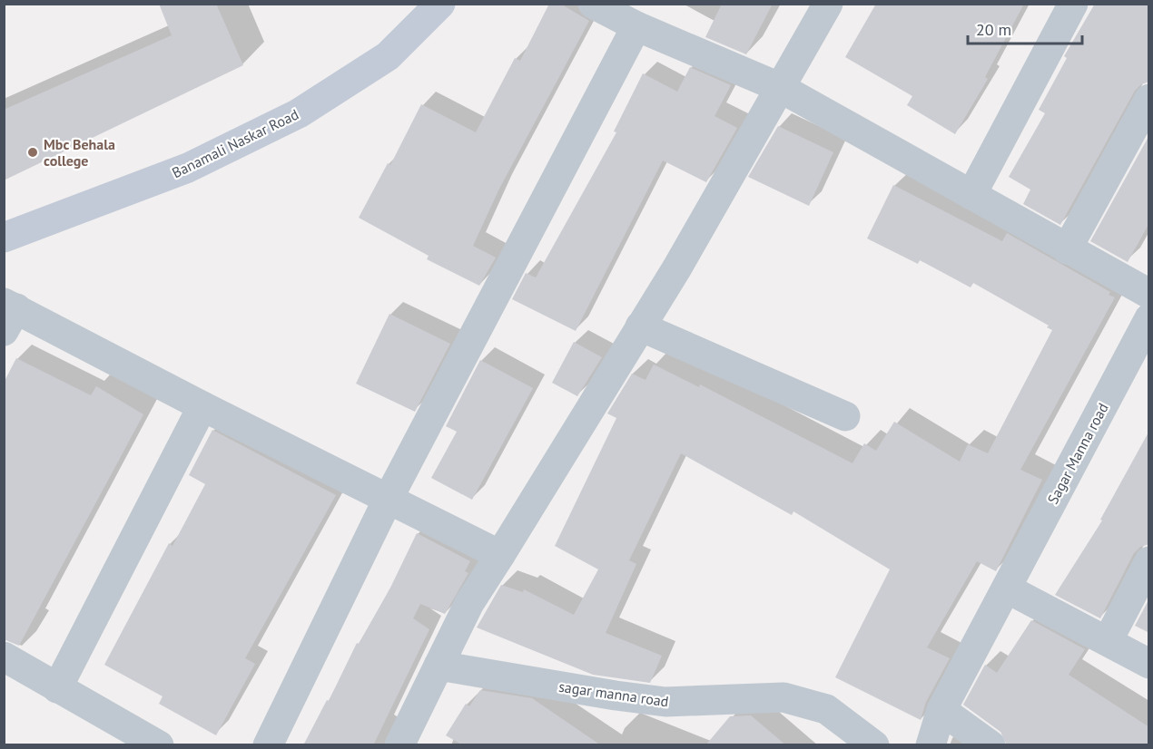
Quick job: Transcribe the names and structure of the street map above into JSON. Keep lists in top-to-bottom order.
{
  "streets": {
    "street": ["Banamali Naskar Road", "Sagar Manna road", "sagar manna road"]
  },
  "places": ["Mbc Behala college"],
  "scale_bar": "20 m"
}
